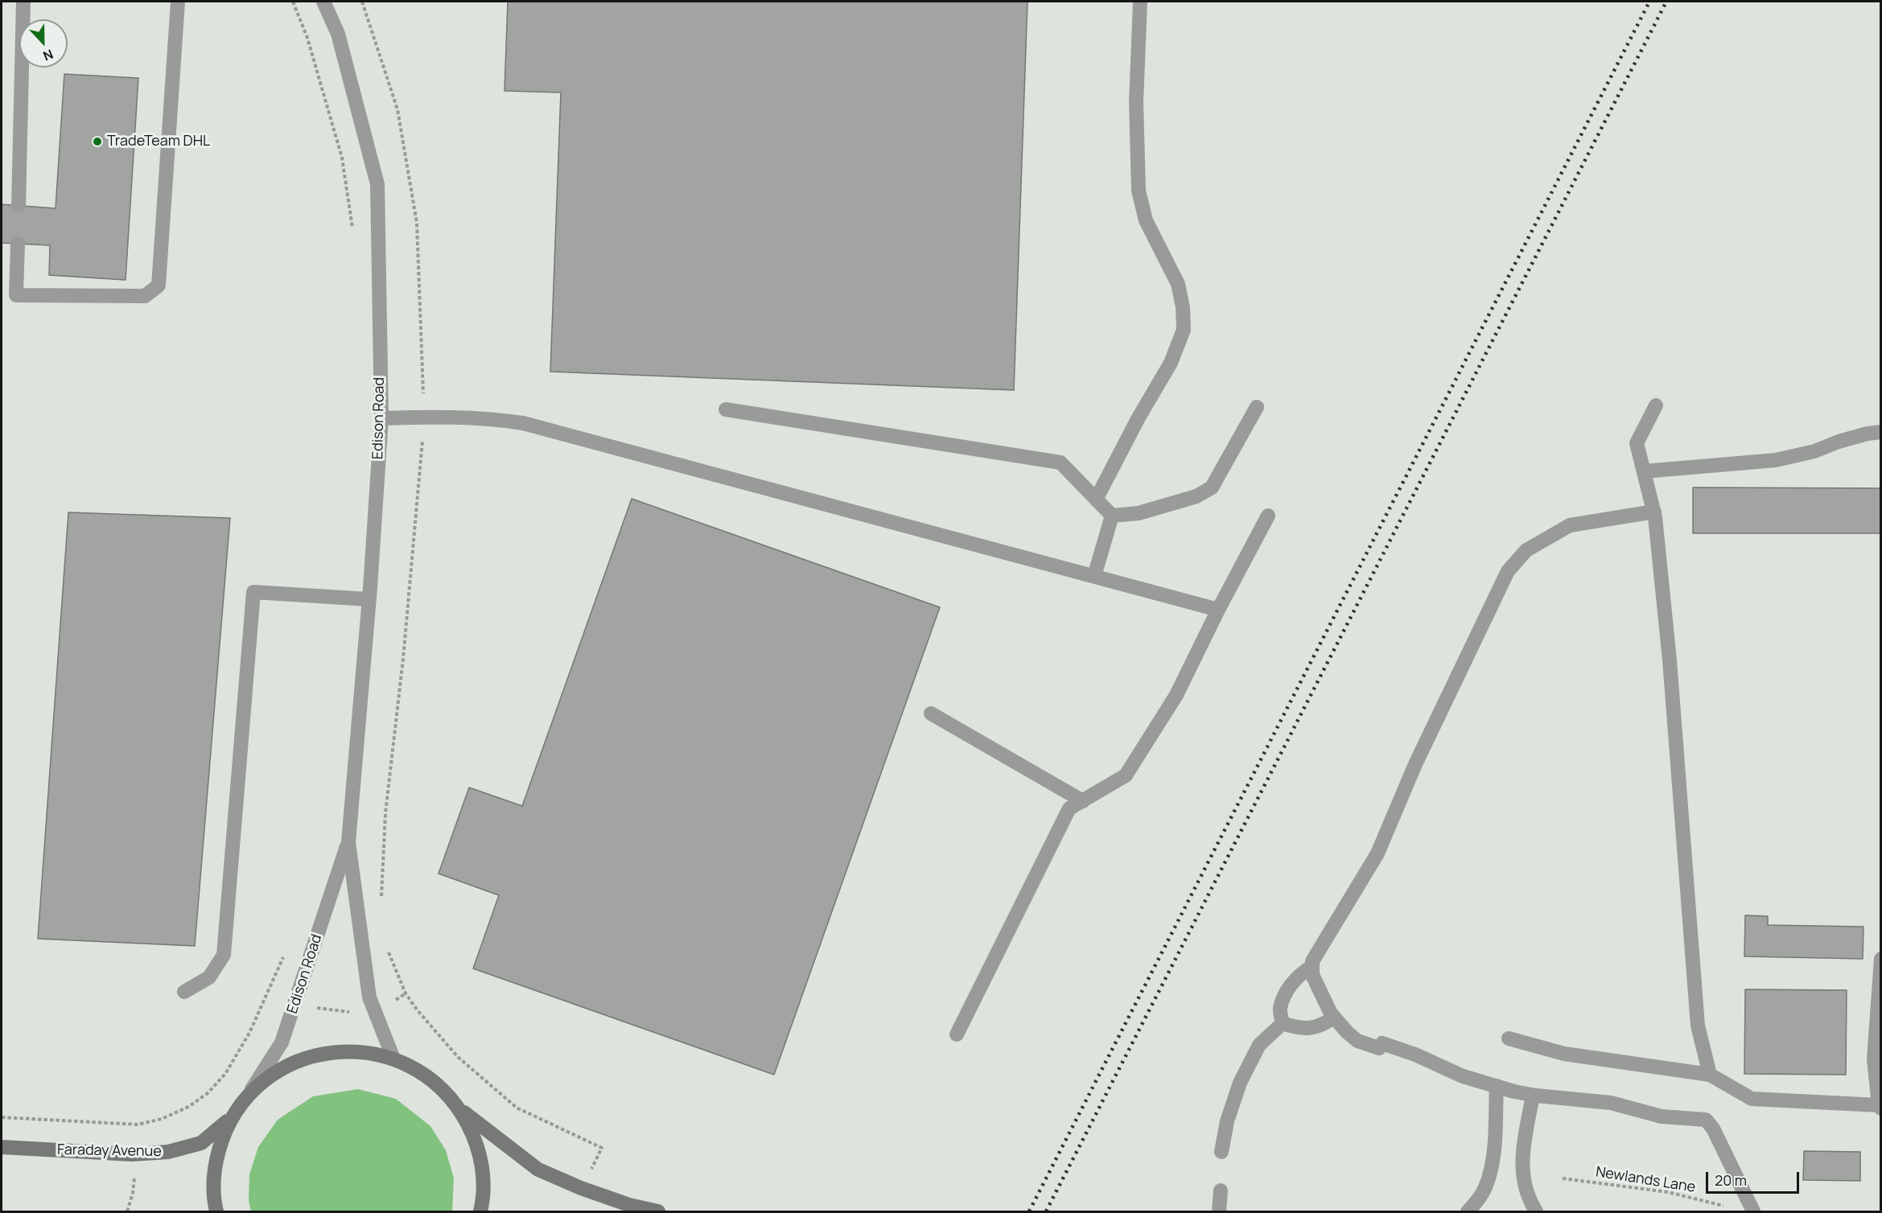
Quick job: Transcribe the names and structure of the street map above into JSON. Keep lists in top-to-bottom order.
{
  "streets": {
    "street": ["Edison Road", "Faraday Avenue"],
    "path": ["Newlands Lane"]
  },
  "places": ["TradeTeam DHL"],
  "scale_bar": "20 m",
  "north": "bottom"
}
